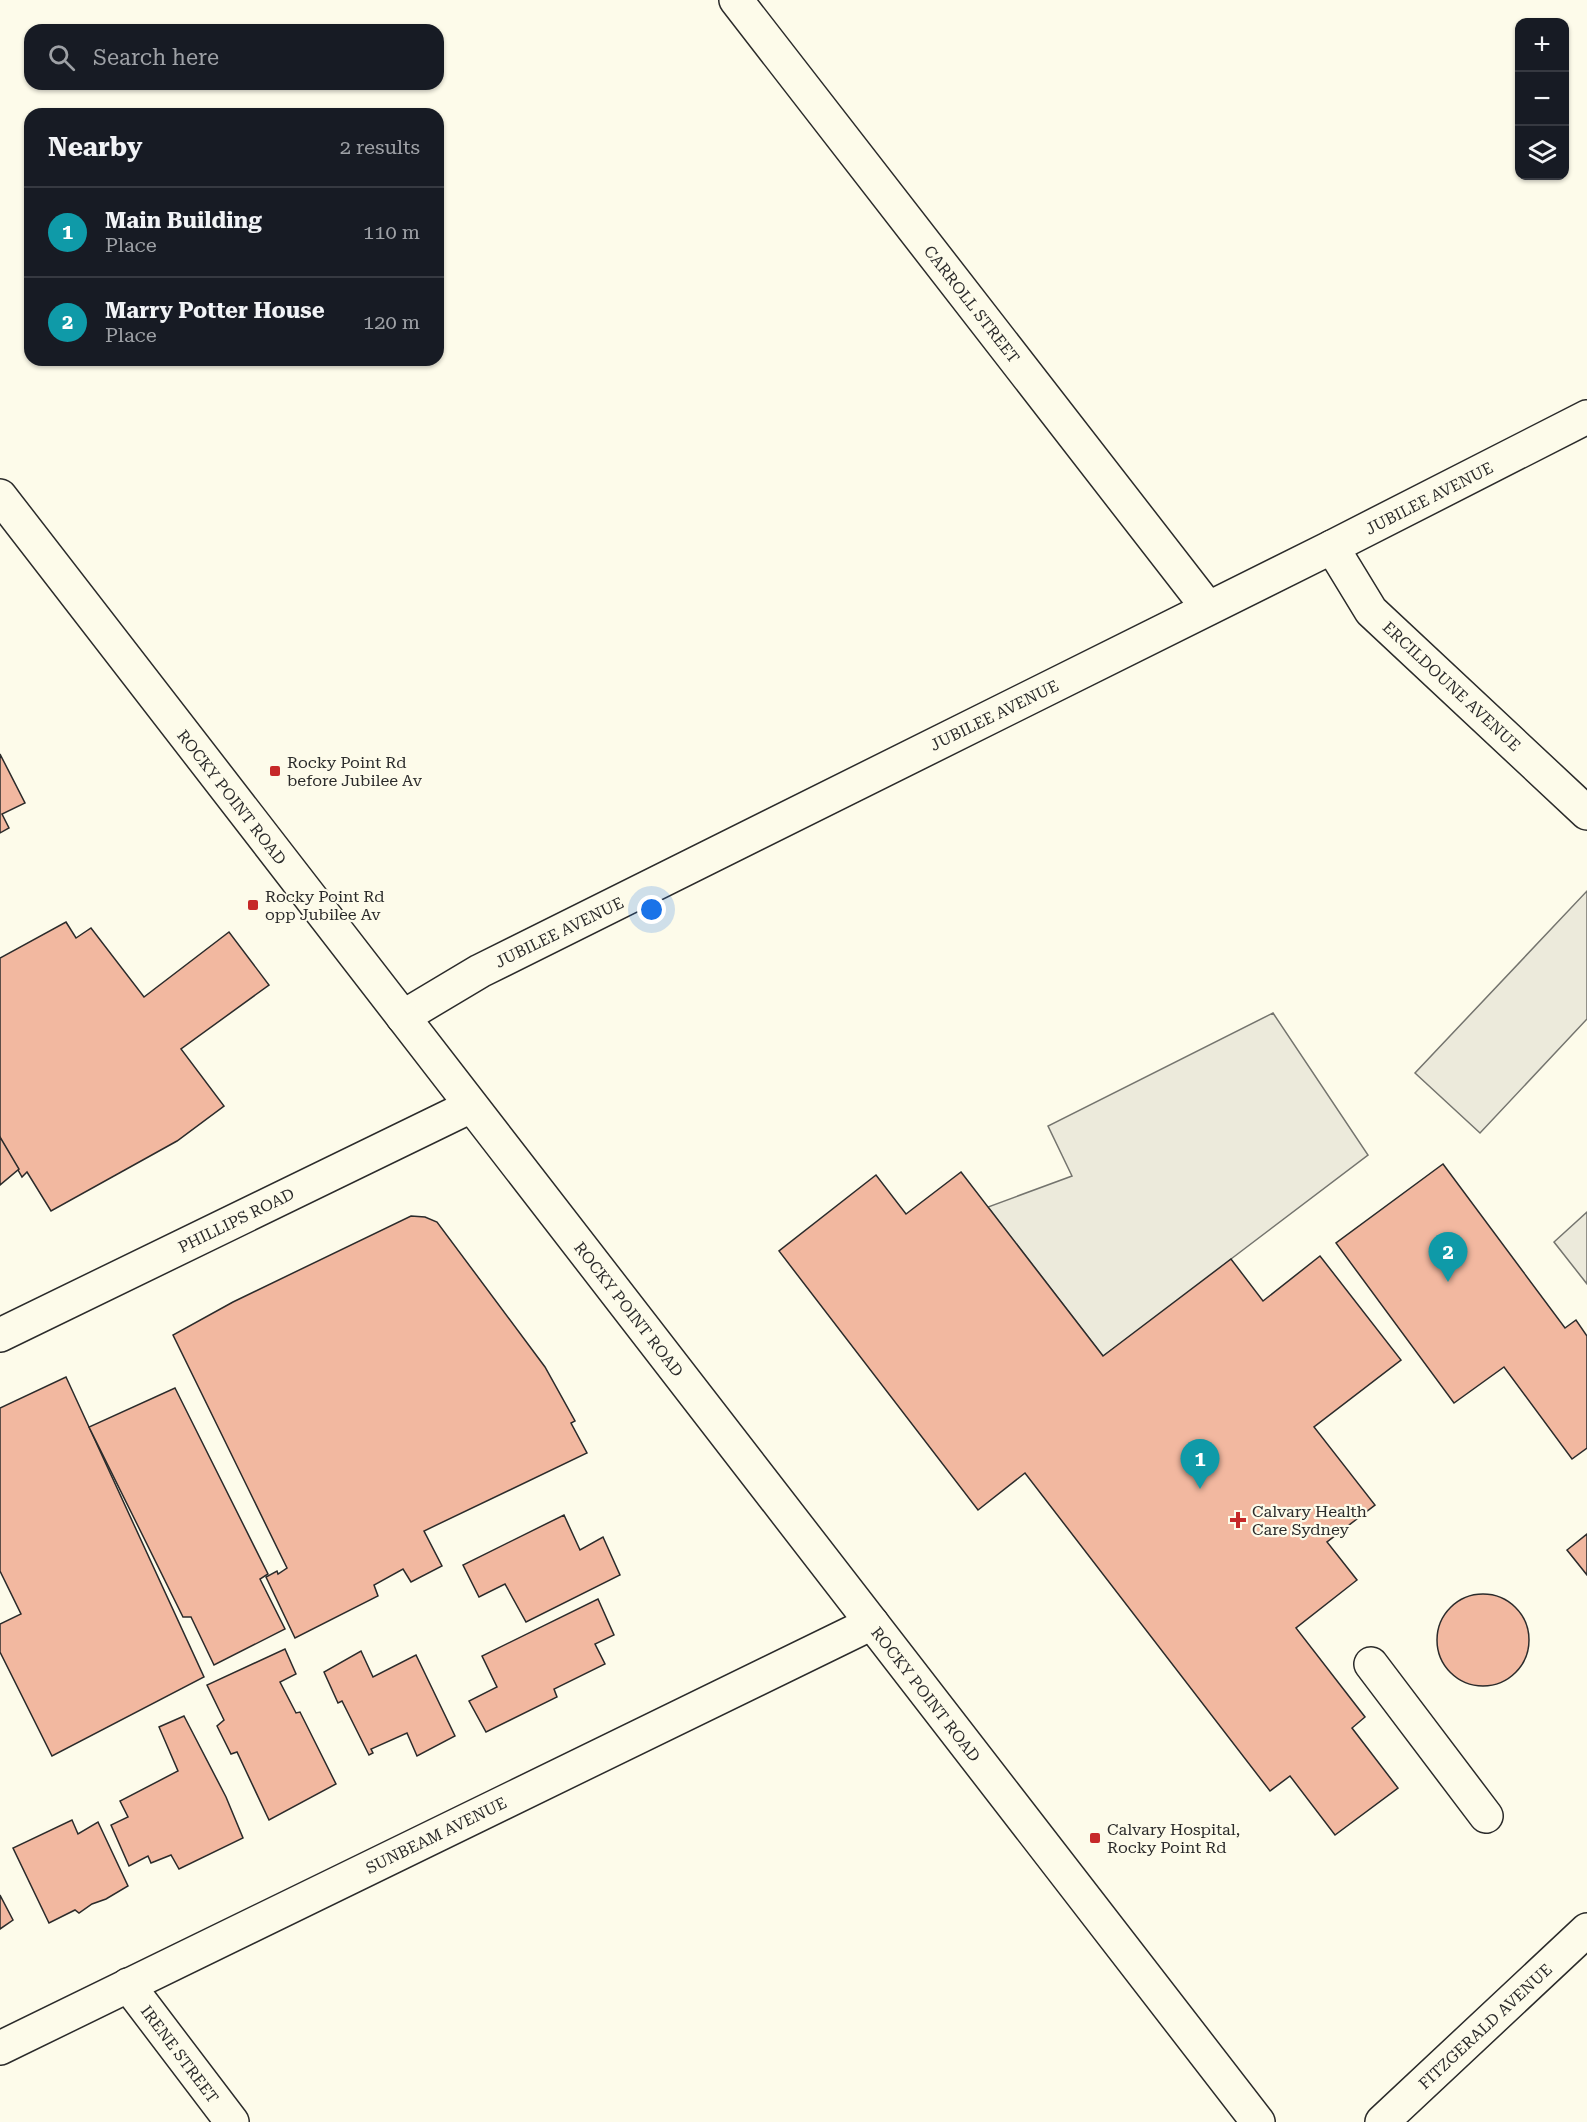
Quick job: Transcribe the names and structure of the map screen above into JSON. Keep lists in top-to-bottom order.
{
  "streets": {
    "street": [
      "CARROLL STREET",
      "JUBILEE AVENUE",
      "ERCILDOUNE AVENUE",
      "ROCKY POINT ROAD",
      "PHILLIPS ROAD",
      "SUNBEAM AVENUE",
      "FITZGERALD AVENUE",
      "IRENE STREET"
    ]
  },
  "crossings": [
    ["CARROLL STREET", "JUBILEE AVENUE"],
    ["JUBILEE AVENUE", "ERCILDOUNE AVENUE"],
    ["JUBILEE AVENUE", "ROCKY POINT ROAD"],
    ["ROCKY POINT ROAD", "PHILLIPS ROAD"],
    ["ROCKY POINT ROAD", "SUNBEAM AVENUE"],
    ["SUNBEAM AVENUE", "IRENE STREET"]
  ],
  "places": {
    "transit": ["Rocky Point Rd before Jubilee Av", "Rocky Point Rd opp Jubilee Av", "Calvary Hospital, Rocky Point Rd"],
    "health": ["Calvary Health Care Sydney"]
  },
  "page": {
    "map_buttons": ["+", "−"],
    "search": "Search here",
    "heading": ["Nearby", "2 results"],
    "list": [
      {
        "mark": "1",
        "name": "Main Building",
        "note": "Place",
        "value": "110 m"
      },
      {
        "mark": "2",
        "name": "Marry Potter House",
        "note": "Place",
        "value": "120 m"
      }
    ],
    "pins": ["2", "1"]
  }
}
